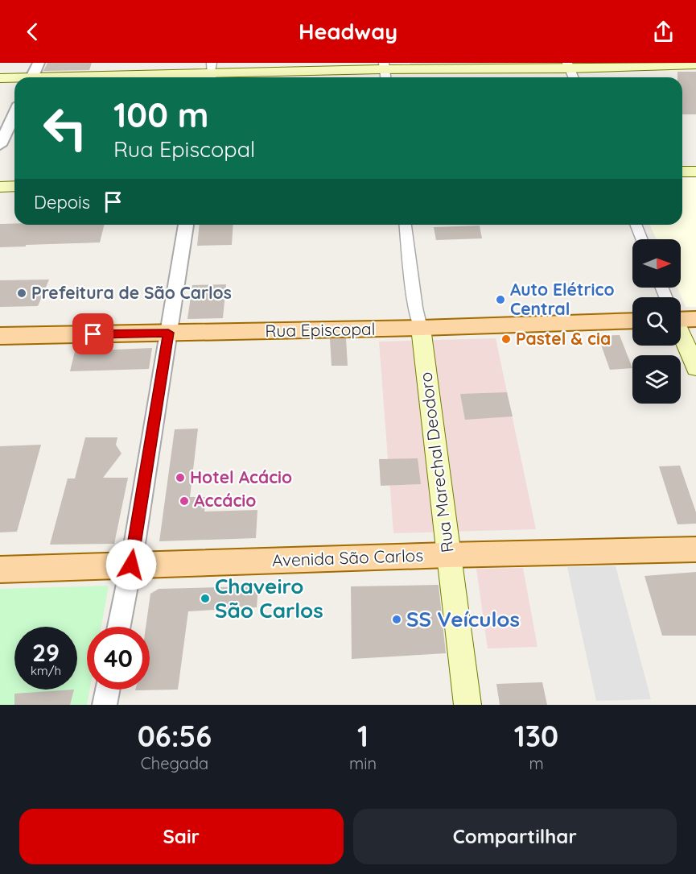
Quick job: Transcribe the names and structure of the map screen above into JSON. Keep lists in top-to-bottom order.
{
  "streets": {
    "main road": ["Rua Episcopal", "Rua Marechal Deodoro", "Avenida São Carlos"]
  },
  "crossings": [
    ["Rua Episcopal", "Rua Marechal Deodoro"],
    ["Rua Marechal Deodoro", "Avenida São Carlos"]
  ],
  "places": [
    "Prefeitura de São Carlos",
    "Auto Elétrico Central",
    "Pastel & cia",
    "Hotel Acácio",
    "Accácio",
    "Chaveiro São Carlos",
    "SS Veículos"
  ],
  "north": "right",
  "page": {
    "header": "Headway",
    "turn": ["100 m", "Rua Episcopal"],
    "then": "Depois",
    "speed": "29 km/h",
    "limit": "40",
    "eta": [
      "06:56",
      "Chegada",
      "1",
      "min",
      "130",
      "m"
    ],
    "buttons": ["Sair", "Compartilhar"]
  }
}
